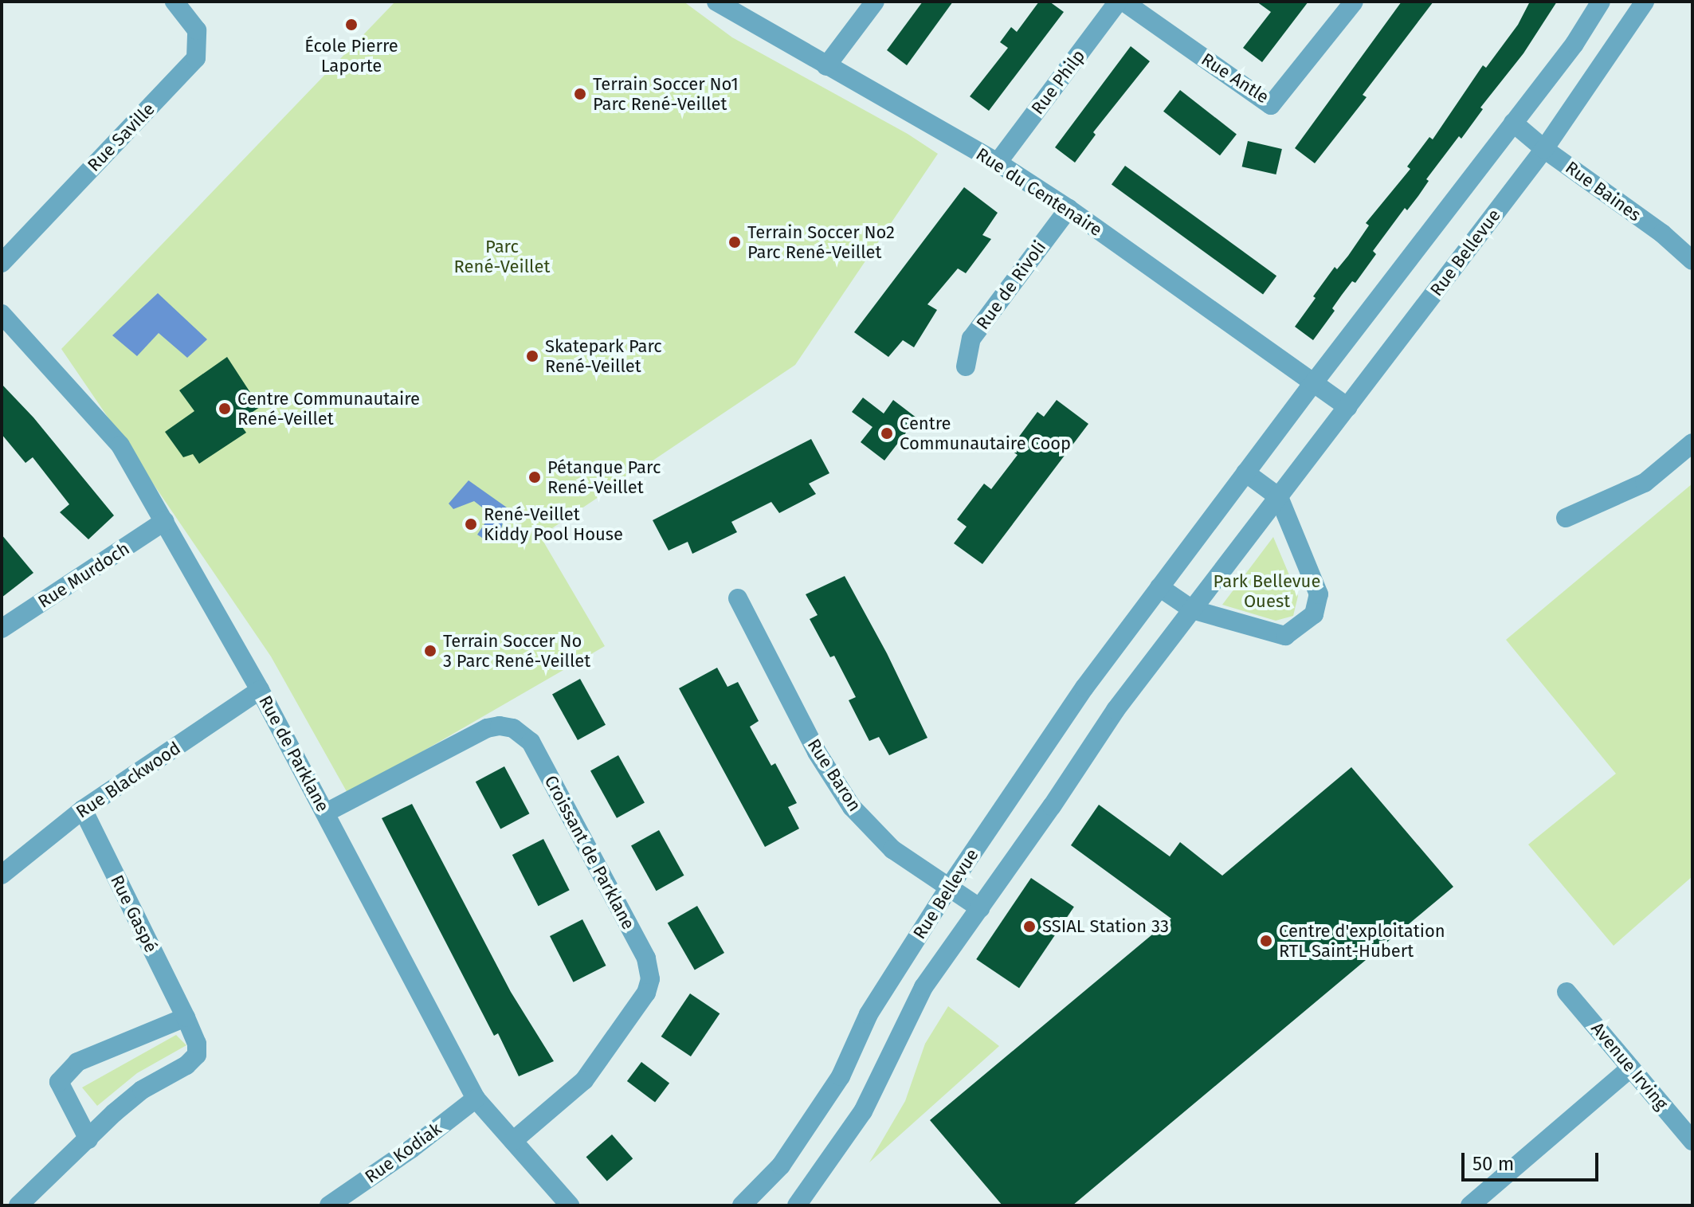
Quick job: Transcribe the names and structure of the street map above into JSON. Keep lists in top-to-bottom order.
{
  "streets": {
    "street": [
      "Rue Antle",
      "Rue Philp",
      "Rue Saville",
      "Rue Baines",
      "Rue du Centenaire",
      "Rue Bellevue",
      "Rue de Rivoli",
      "Rue Murdoch",
      "Rue de Parklane",
      "Rue Baron",
      "Rue Blackwood",
      "Croissant de Parklane",
      "Rue Gaspé",
      "Avenue Irving",
      "Rue Kodiak"
    ]
  },
  "crossings": [
    ["Rue Philp", "Rue du Centenaire"],
    ["Rue Baines", "Rue Bellevue"],
    ["Rue du Centenaire", "Rue Bellevue"],
    ["Rue du Centenaire", "Rue de Rivoli"],
    ["Rue Bellevue", "Rue Baron"],
    ["Rue Murdoch", "Rue de Parklane"],
    ["Rue de Parklane", "Rue Blackwood"],
    ["Rue de Parklane", "Croissant de Parklane"],
    ["Rue de Parklane", "Rue Kodiak"],
    ["Rue Blackwood", "Rue Gaspé"]
  ],
  "parks": ["Parc René-Veillet", "Park Bellevue Ouest"],
  "places": [
    "École Pierre Laporte",
    "Terrain Soccer No1 Parc René-Veillet",
    "Terrain Soccer No2 Parc René-Veillet",
    "Skatepark Parc René-Veillet",
    "Centre Communautaire René-Veillet",
    "Centre Communautaire Coop",
    "Pétanque Parc René-Veillet",
    "René-Veillet Kiddy Pool House",
    "Terrain Soccer No 3 Parc René-Veillet",
    "SSIAL Station 33",
    "Centre d'exploitation RTL Saint-Hubert"
  ],
  "scale_bar": "50 m"
}
